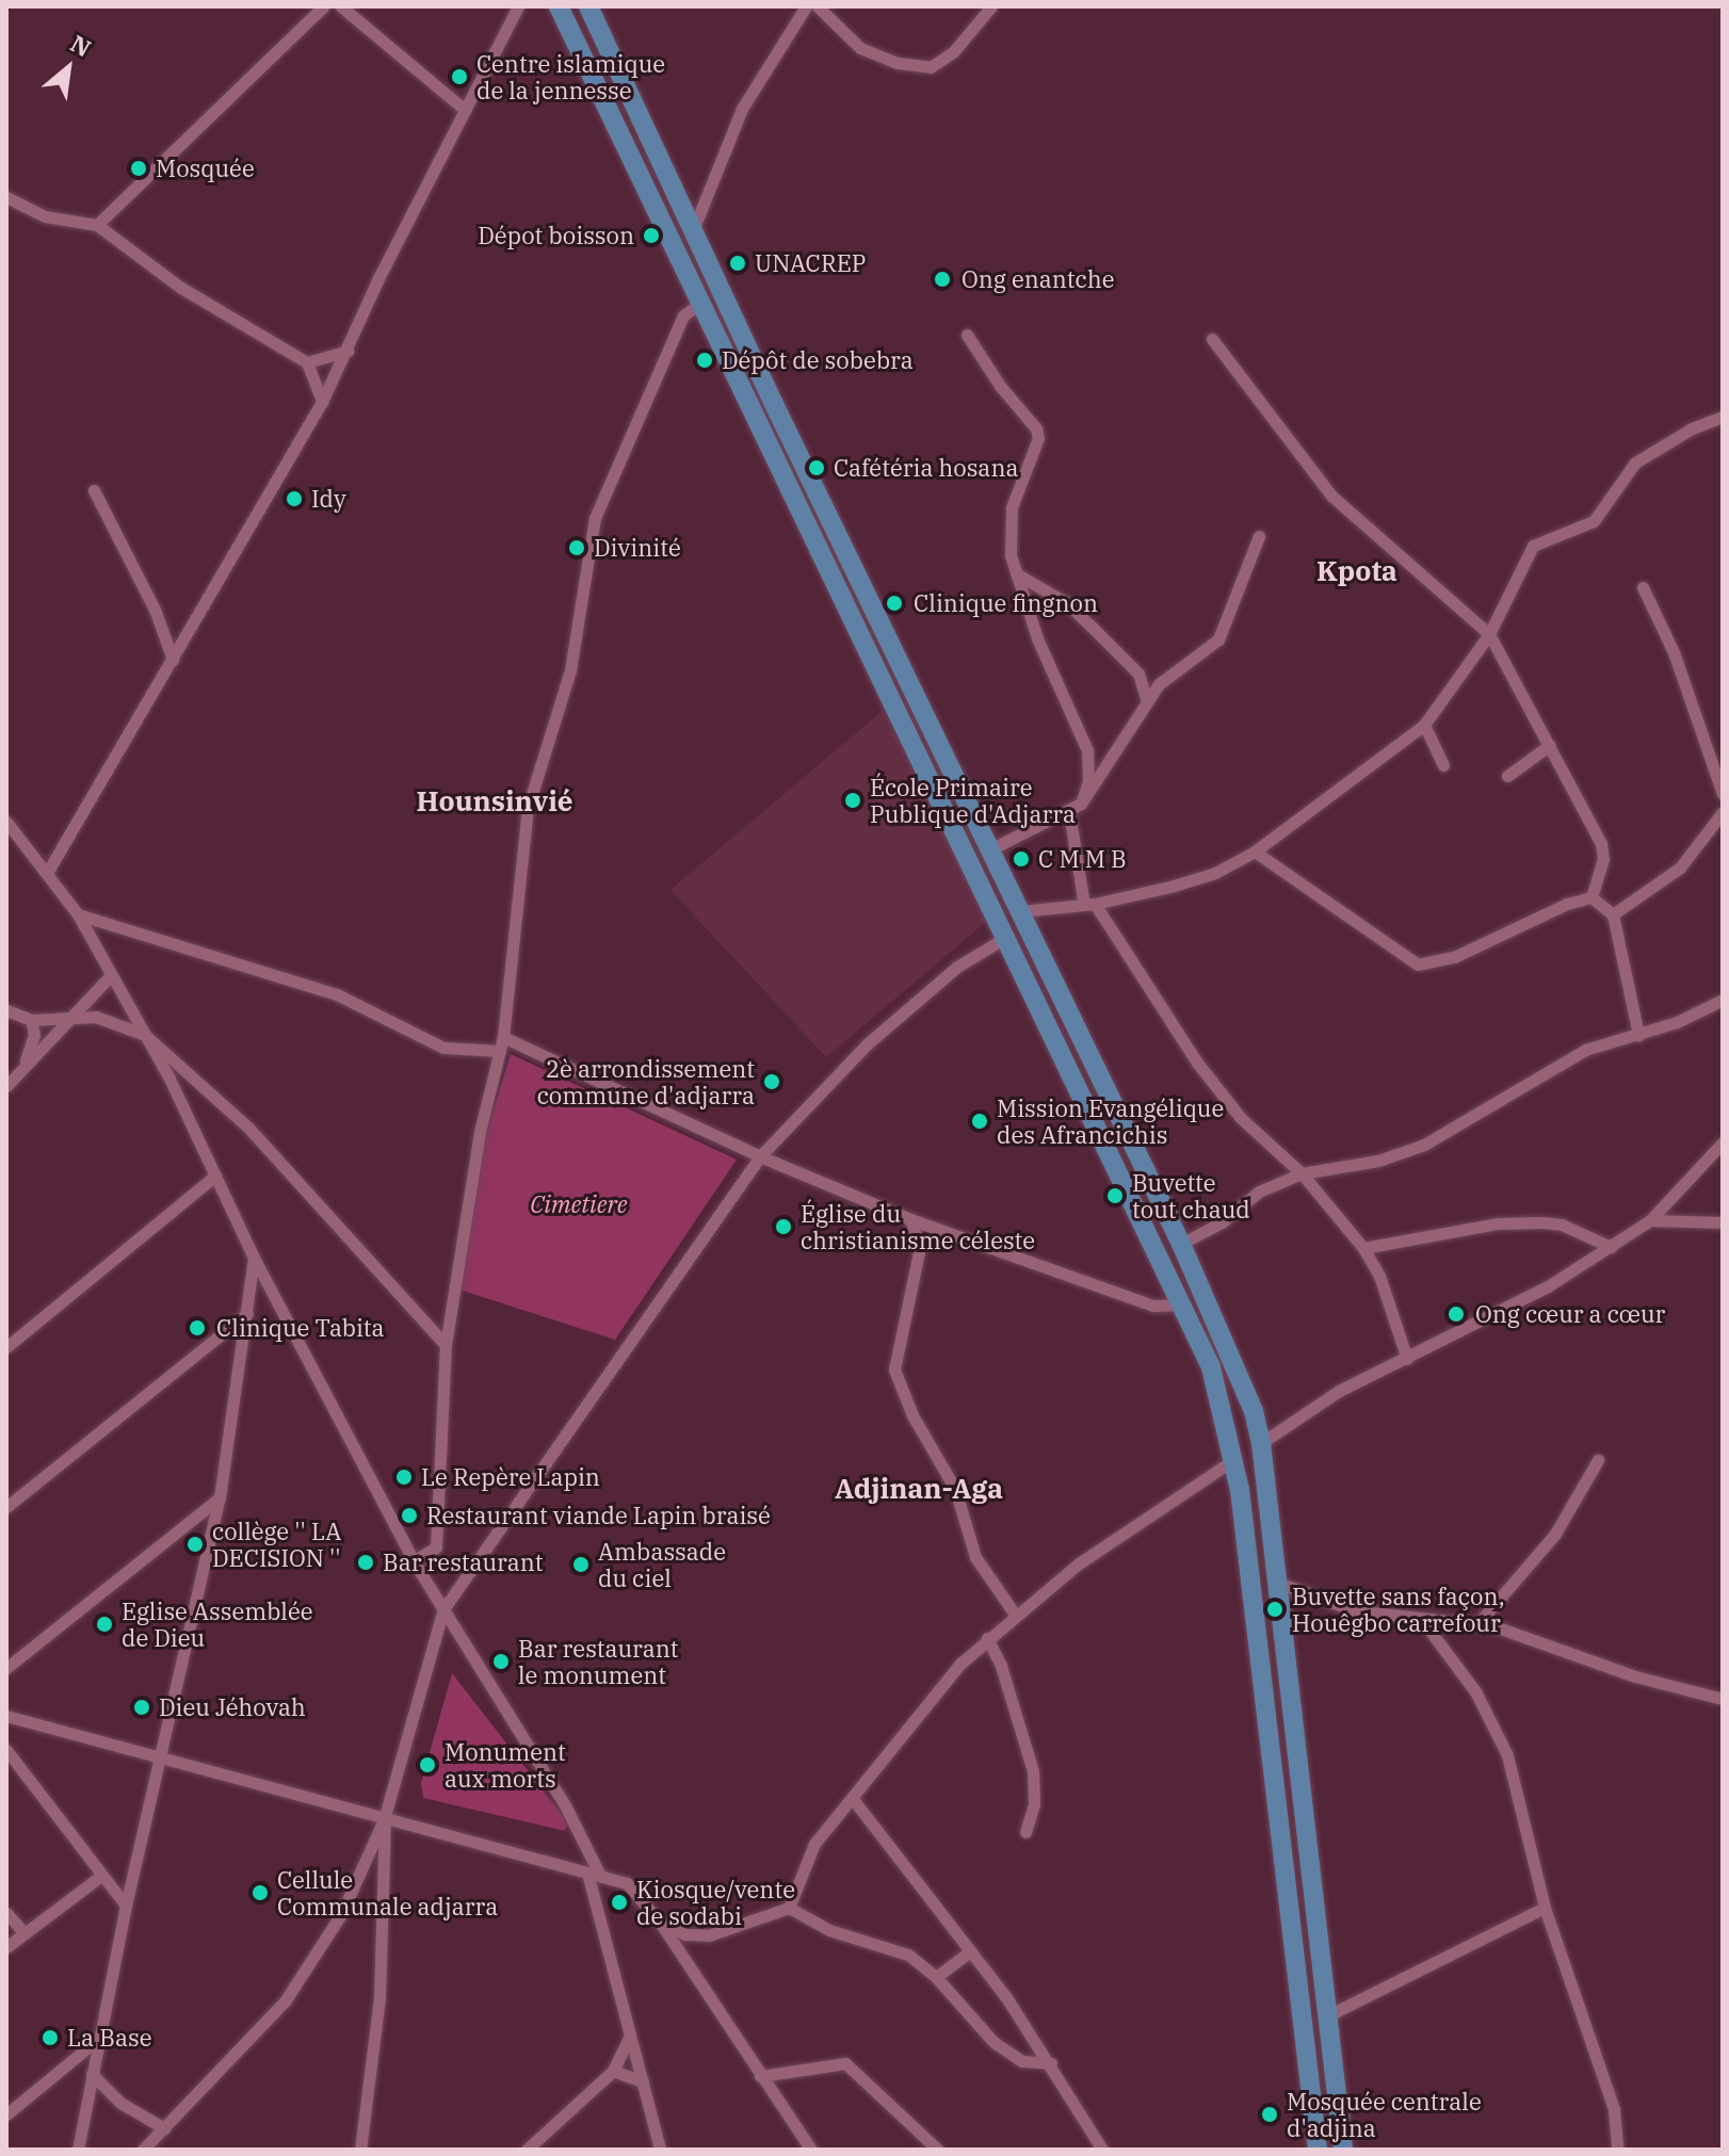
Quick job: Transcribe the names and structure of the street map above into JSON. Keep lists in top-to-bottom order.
{
  "districts": ["Kpota", "Hounsinvié", "Adjinan-Aga"],
  "parks": ["Cimetiere"],
  "places": [
    "Centre islamique de la jennesse",
    "Mosquée",
    "Dépot boisson",
    "UNACREP",
    "Ong enantche",
    "Dépôt de sobebra",
    "Cafétéria hosana",
    "Idy",
    "Divinité",
    "Clinique fingnon",
    "École Primaire Publique d'Adjarra",
    "C M M B",
    "2è arrondissement commune d'adjarra",
    "Mission Evangélique des Afrancichis",
    "Buvette tout chaud",
    "Église du christianisme céleste",
    "Ong cœur a cœur",
    "Clinique Tabita",
    "Le Repère Lapin",
    "Restaurant viande Lapin braisé",
    "collège '' LA DECISION ''",
    "Bar restaurant",
    "Ambassade du ciel",
    "Buvette sans façon, Houêgbo carrefour",
    "Eglise Assemblée de Dieu",
    "Bar restaurant le monument",
    "Dieu Jéhovah",
    "Monument aux morts",
    "Cellule Communale adjarra",
    "Kiosque/vente de sodabi",
    "La Base",
    "Mosquée centrale d'adjina"
  ],
  "north": "top right"
}
